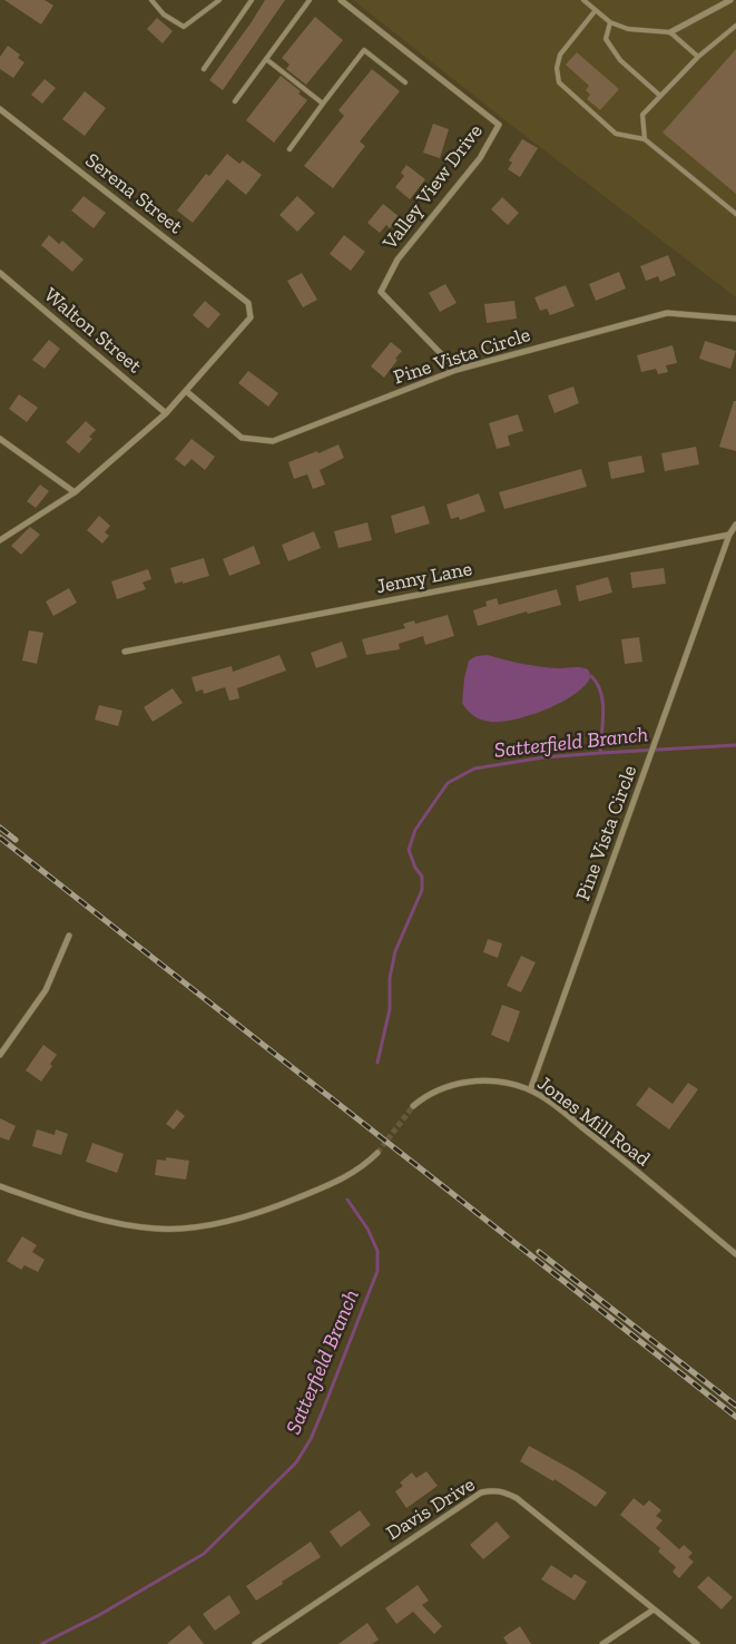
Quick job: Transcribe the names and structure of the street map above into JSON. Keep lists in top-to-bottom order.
{
  "streets": {
    "street": [
      "Valley View Drive",
      "Serena Street",
      "Walton Street",
      "Pine Vista Circle",
      "Jenny Lane",
      "Jones Mill Road",
      "Davis Drive"
    ]
  },
  "crossings": [
    ["Valley View Drive", "Pine Vista Circle"],
    ["Serena Street", "Pine Vista Circle"],
    ["Pine Vista Circle", "Jenny Lane"],
    ["Pine Vista Circle", "Jones Mill Road"]
  ],
  "water": ["Satterfield Branch"]
}
